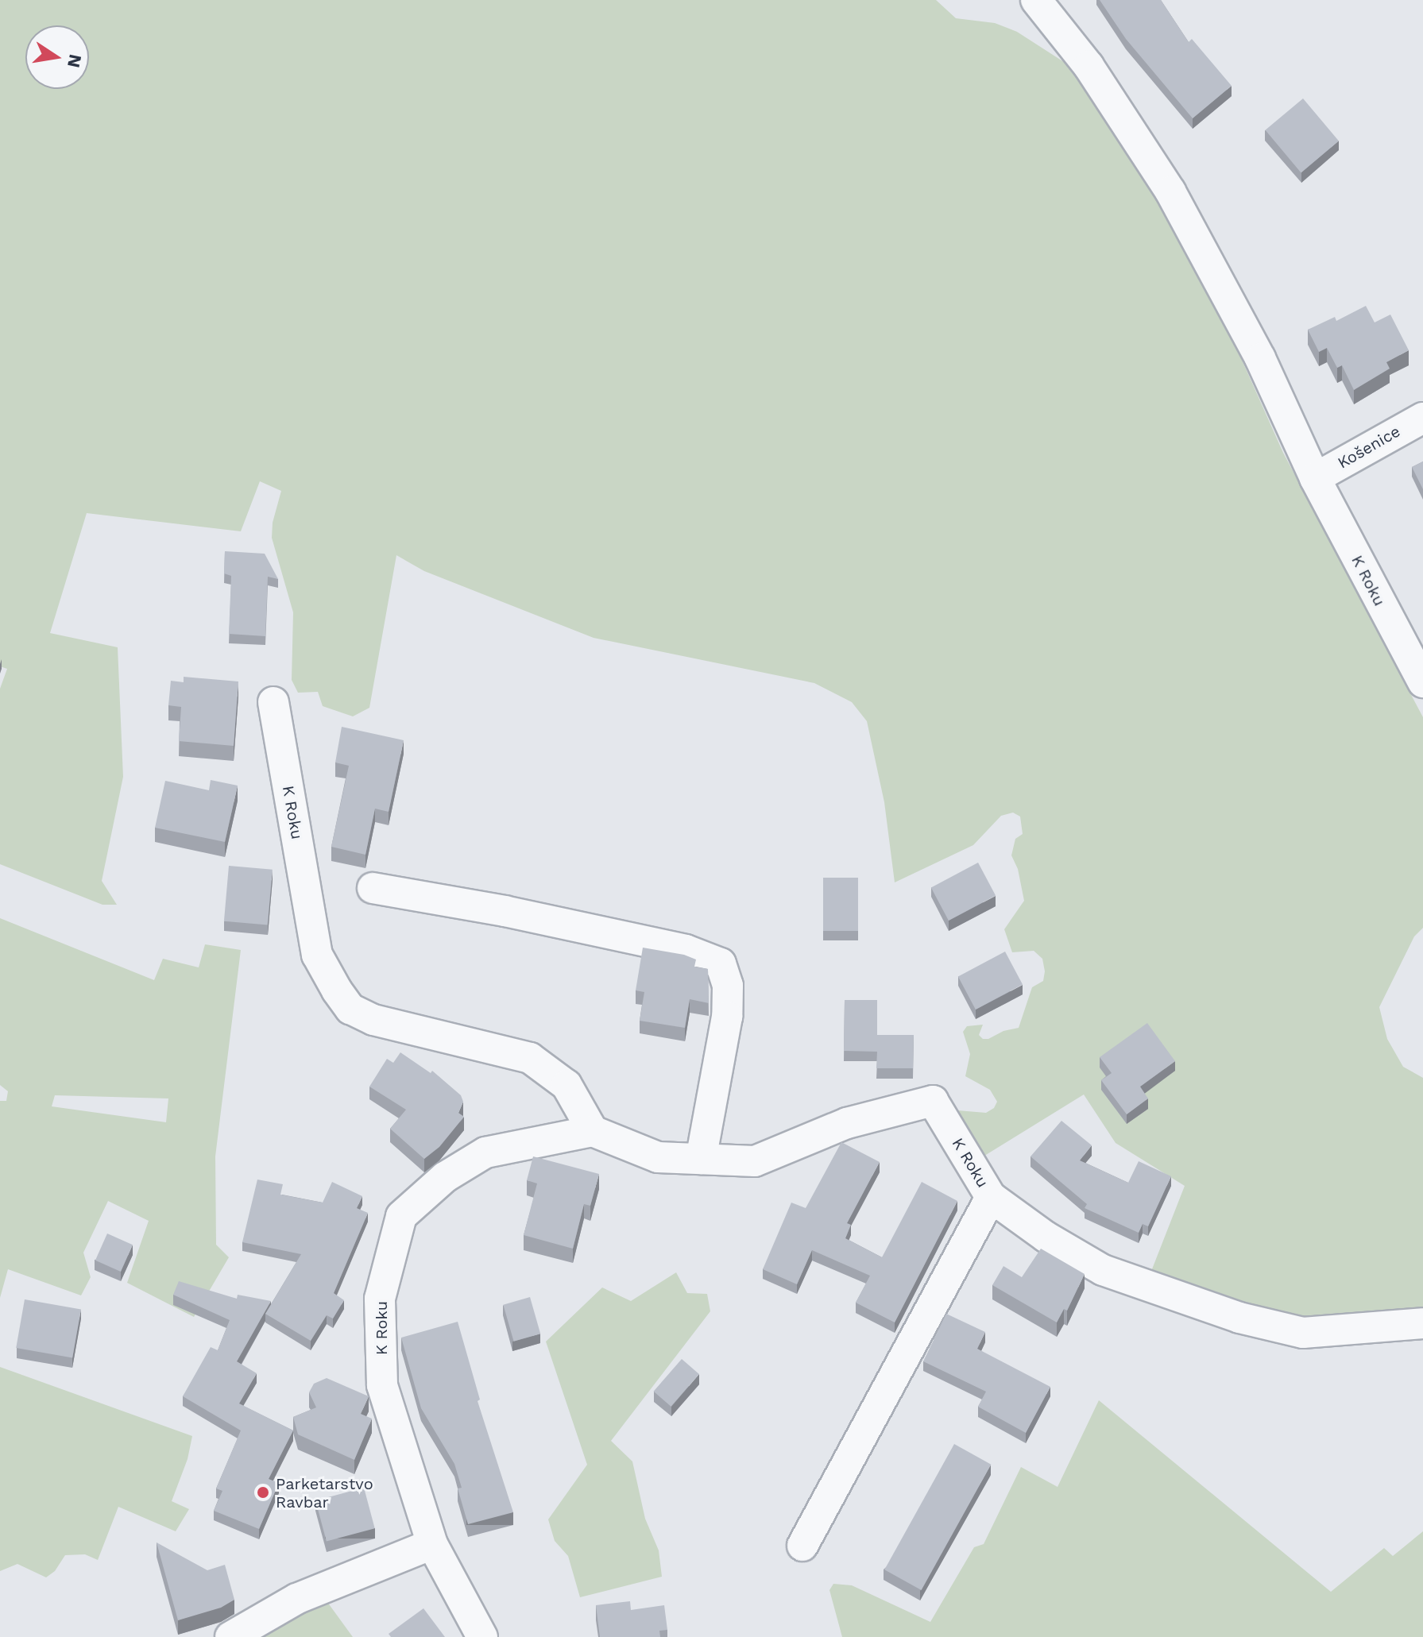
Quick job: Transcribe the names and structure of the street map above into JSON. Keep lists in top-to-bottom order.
{
  "streets": {
    "street": ["Košenice", "K Roku"]
  },
  "crossings": [
    ["Košenice", "K Roku"]
  ],
  "places": ["Parketarstvo Ravbar"],
  "north": "right"
}
